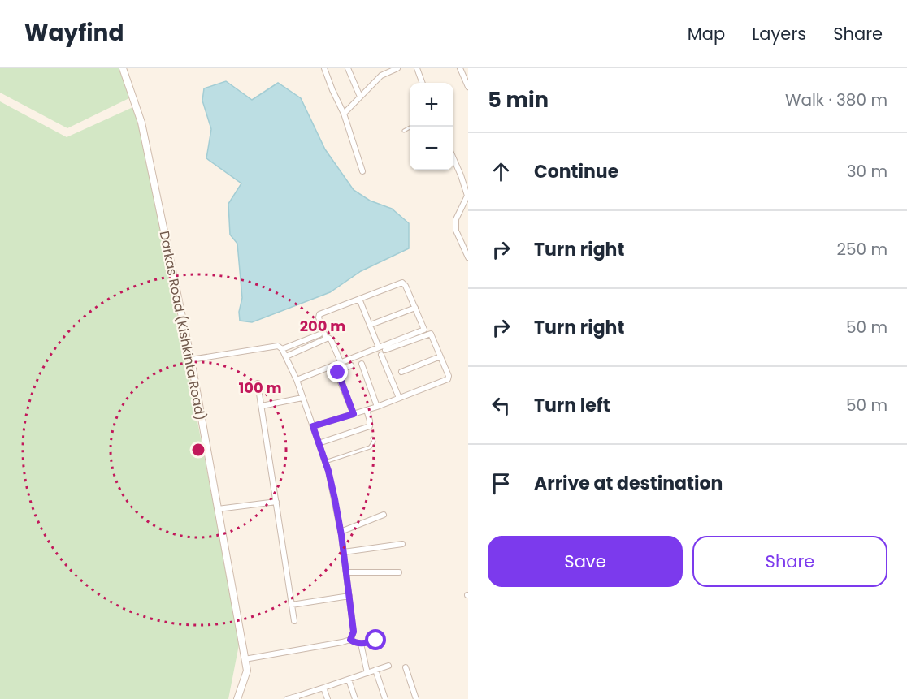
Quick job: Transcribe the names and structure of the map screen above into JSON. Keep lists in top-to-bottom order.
{
  "streets": {
    "main road": ["Darkas Road (Kishkinta Road)"]
  },
  "page": {
    "header": "Wayfind",
    "nav": ["Map", "Layers", "Share"],
    "heading": ["5 min", "Walk · 380 m"],
    "map_buttons": ["+", "−"],
    "list": [
      ["Continue", "30 m"],
      ["Turn right", "250 m"],
      ["Turn right", "50 m"],
      ["Turn left", "50 m"],
      "Arrive at destination"
    ],
    "buttons": ["Save", "Share"]
  },
  "rings": ["200 m", "100 m"]
}
